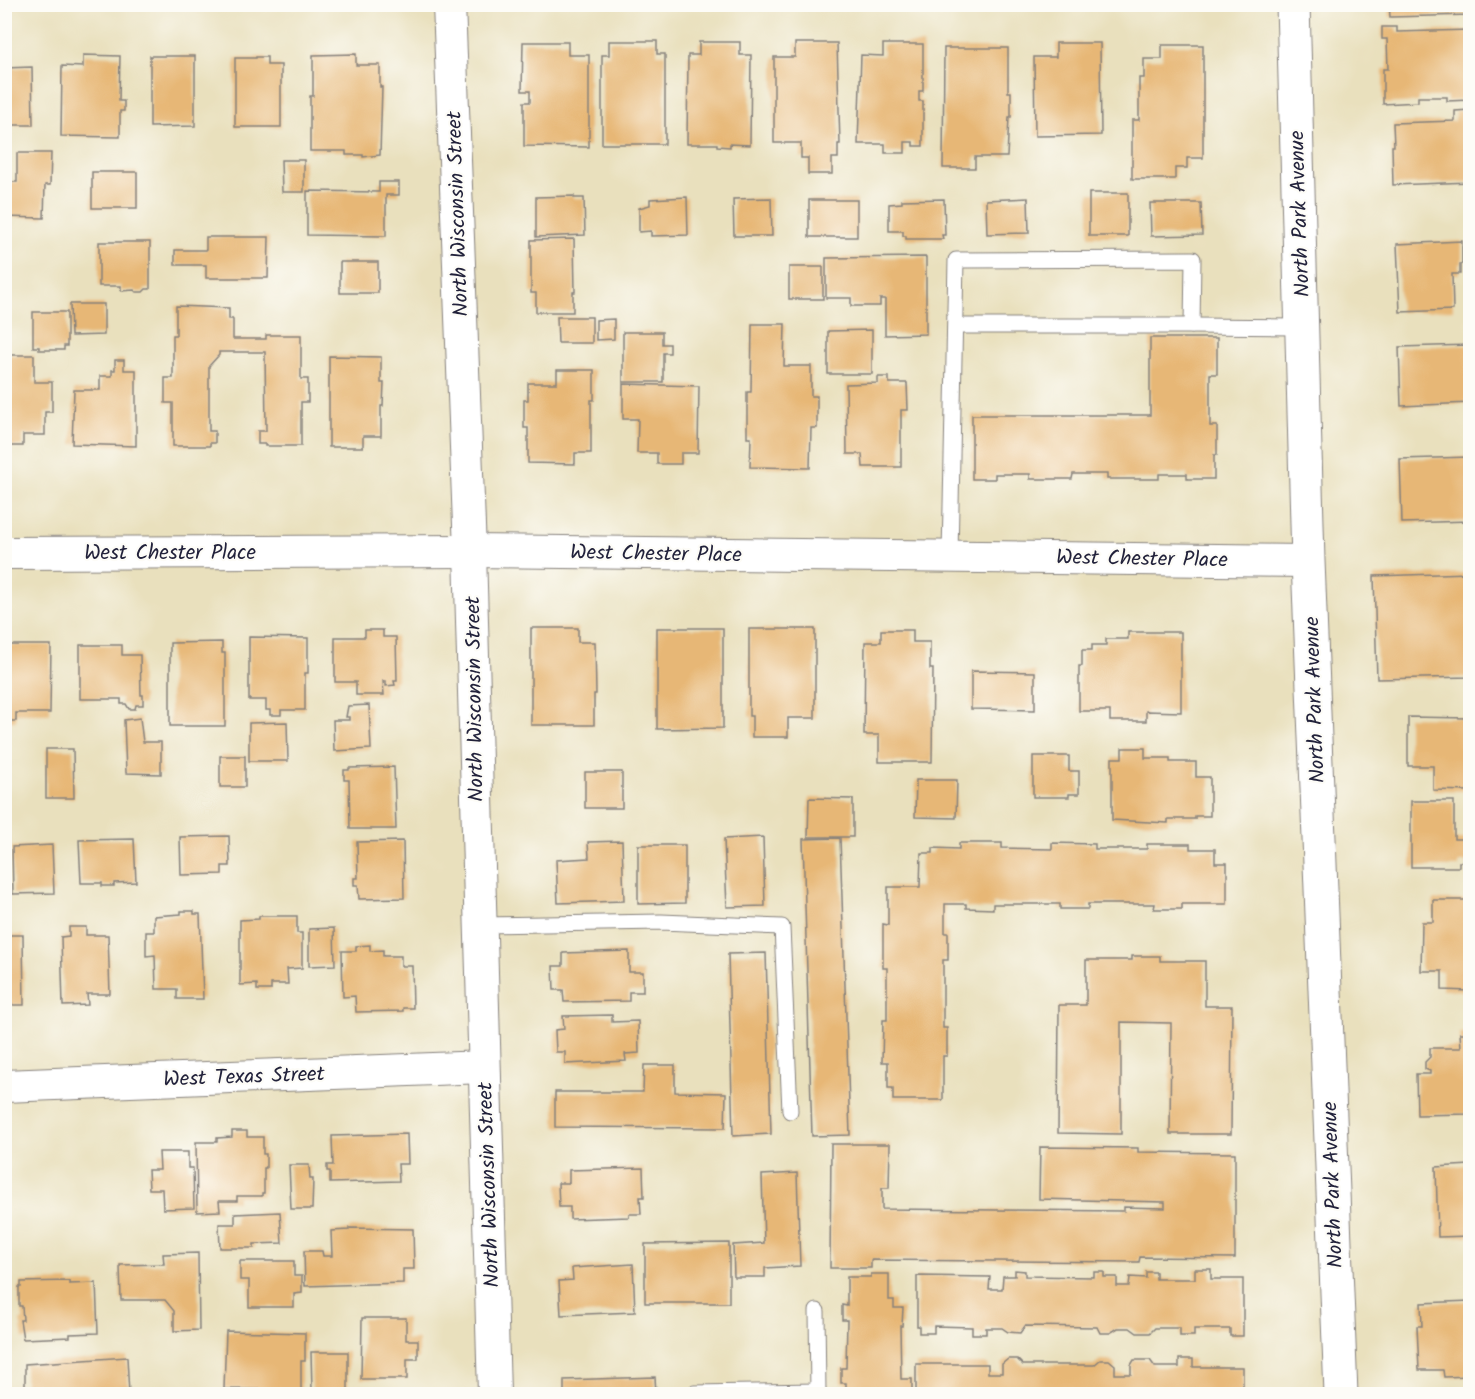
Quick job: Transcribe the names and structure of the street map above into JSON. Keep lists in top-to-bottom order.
{
  "streets": {
    "street": [
      "North Wisconsin Street",
      "North Park Avenue",
      "West Chester Place",
      "West Texas Street"
    ]
  },
  "crossings": [
    ["North Wisconsin Street", "West Chester Place"],
    ["North Wisconsin Street", "West Texas Street"],
    ["North Park Avenue", "West Chester Place"]
  ]
}
